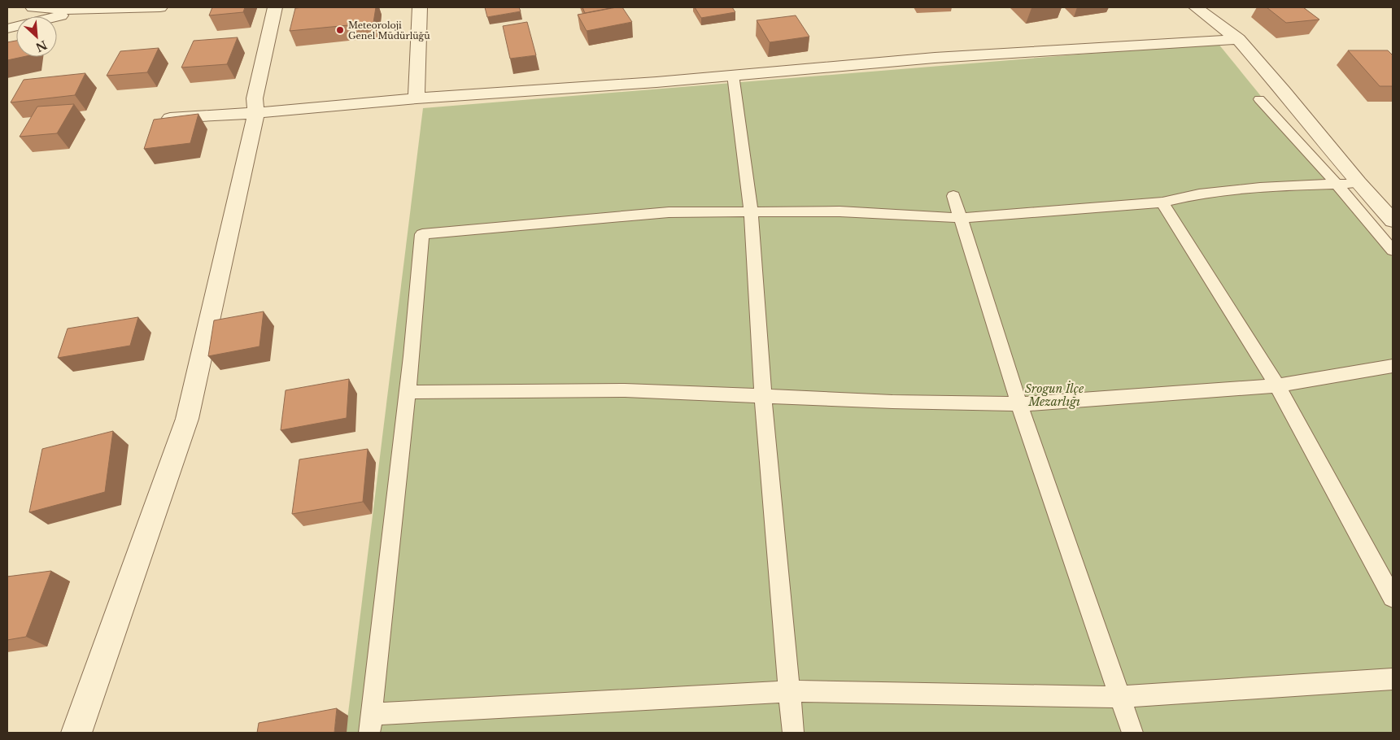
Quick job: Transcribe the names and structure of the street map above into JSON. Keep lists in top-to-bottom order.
{
  "parks": ["Srogun İlçe Mezarlığı"],
  "places": ["Meteoroloji Genel Müdürlüğü"],
  "north": "bottom right"
}
